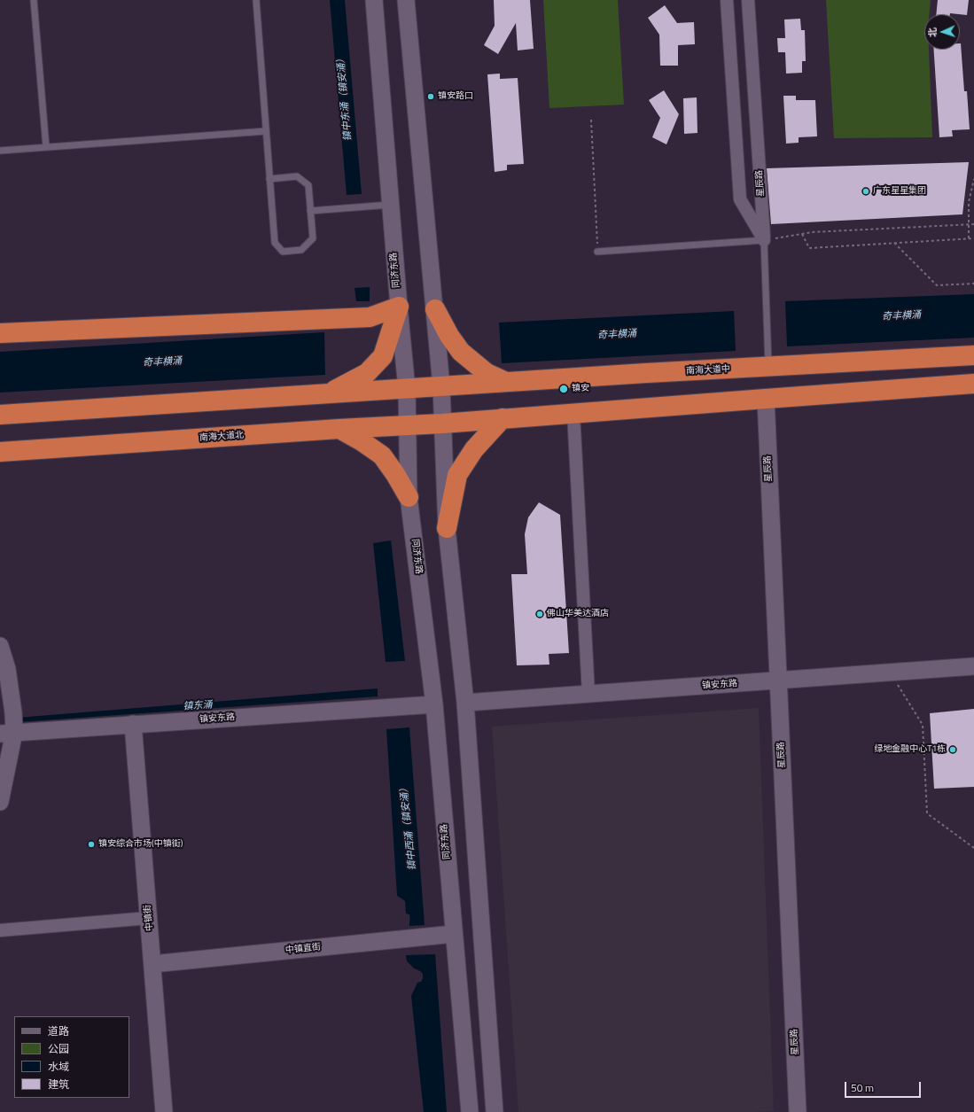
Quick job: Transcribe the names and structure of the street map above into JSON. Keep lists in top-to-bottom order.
{
  "streets": {
    "highway": ["南海大道中", "南海大道北"],
    "street": [
      "星辰路",
      "同济东路",
      "镇安东路",
      "中镇街",
      "中镇直街"
    ]
  },
  "crossings": [
    ["星辰路", "南海大道中"],
    ["星辰路", "镇安东路"],
    ["同济东路", "南海大道北"],
    ["同济东路", "镇安东路"],
    ["同济东路", "中镇直街"],
    ["镇安东路", "中镇街"],
    ["中镇街", "中镇直街"]
  ],
  "water": [
    "镇中东涌（镇安涌）",
    "奇丰横涌",
    "镇东涌",
    "镇中西涌（镇安涌）"
  ],
  "places": [
    "镇安路口",
    "广东星星集团",
    "镇安",
    "佛山华美达酒店",
    "绿地金融中心T1栋",
    "镇安综合市场(中镇街)"
  ],
  "legend": [
    "道路",
    "公园",
    "水域",
    "建筑"
  ],
  "scale_bar": "50 m",
  "north": "left"
}
